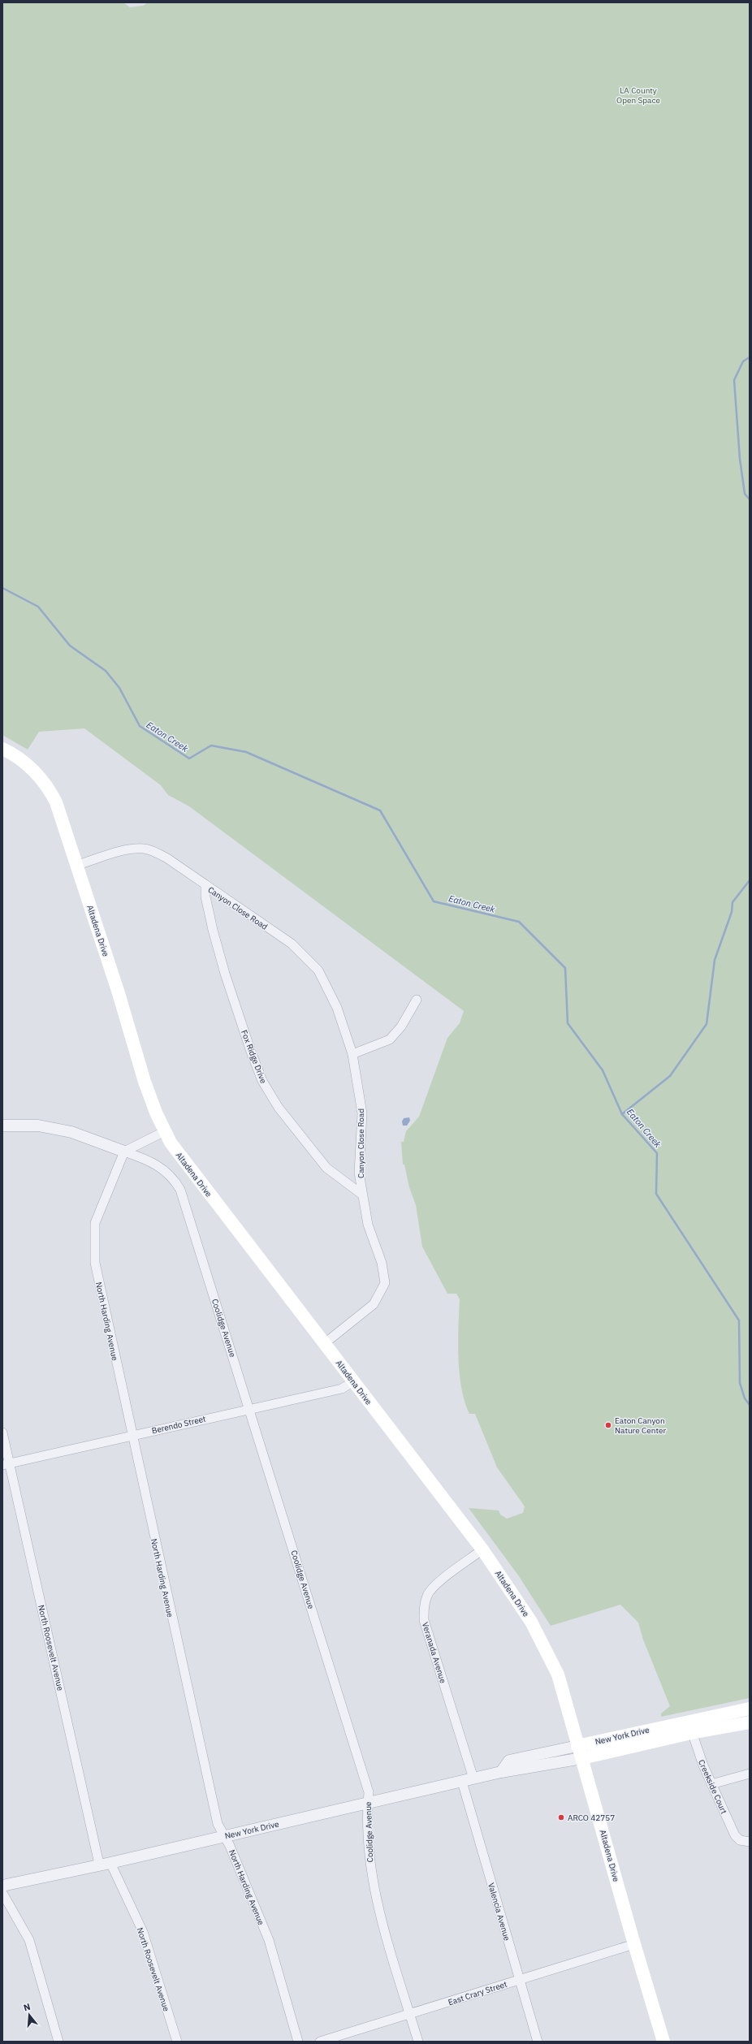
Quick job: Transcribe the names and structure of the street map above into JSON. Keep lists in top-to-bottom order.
{
  "streets": {
    "main road": ["Altadena Drive", "New York Drive"],
    "street": [
      "Canyon Close Road",
      "Fox Ridge Drive",
      "North Harding Avenue",
      "Coolidge Avenue",
      "Berendo Street",
      "North Roosevelt Avenue",
      "Veranada Avenue",
      "Creekside Court",
      "Valencia Avenue",
      "East Crary Street"
    ]
  },
  "crossings": [
    ["Canyon Close Road", "Altadena Drive"],
    ["Canyon Close Road", "Fox Ridge Drive"],
    ["Altadena Drive", "Berendo Street"],
    ["Altadena Drive", "Veranada Avenue"],
    ["Altadena Drive", "New York Drive"],
    ["Altadena Drive", "East Crary Street"],
    ["North Harding Avenue", "Coolidge Avenue"],
    ["North Harding Avenue", "Berendo Street"],
    ["North Harding Avenue", "New York Drive"],
    ["Coolidge Avenue", "Berendo Street"],
    ["Coolidge Avenue", "New York Drive"],
    ["Coolidge Avenue", "East Crary Street"],
    ["Berendo Street", "North Roosevelt Avenue"],
    ["North Roosevelt Avenue", "New York Drive"],
    ["Veranada Avenue", "New York Drive"],
    ["Veranada Avenue", "Valencia Avenue"],
    ["New York Drive", "Creekside Court"],
    ["New York Drive", "Valencia Avenue"],
    ["Valencia Avenue", "East Crary Street"]
  ],
  "water": ["Eaton Creek"],
  "parks": ["LA County Open Space"],
  "places": ["Eaton Canyon Nature Center", "ARCO 42757"],
  "north": "top"
}
